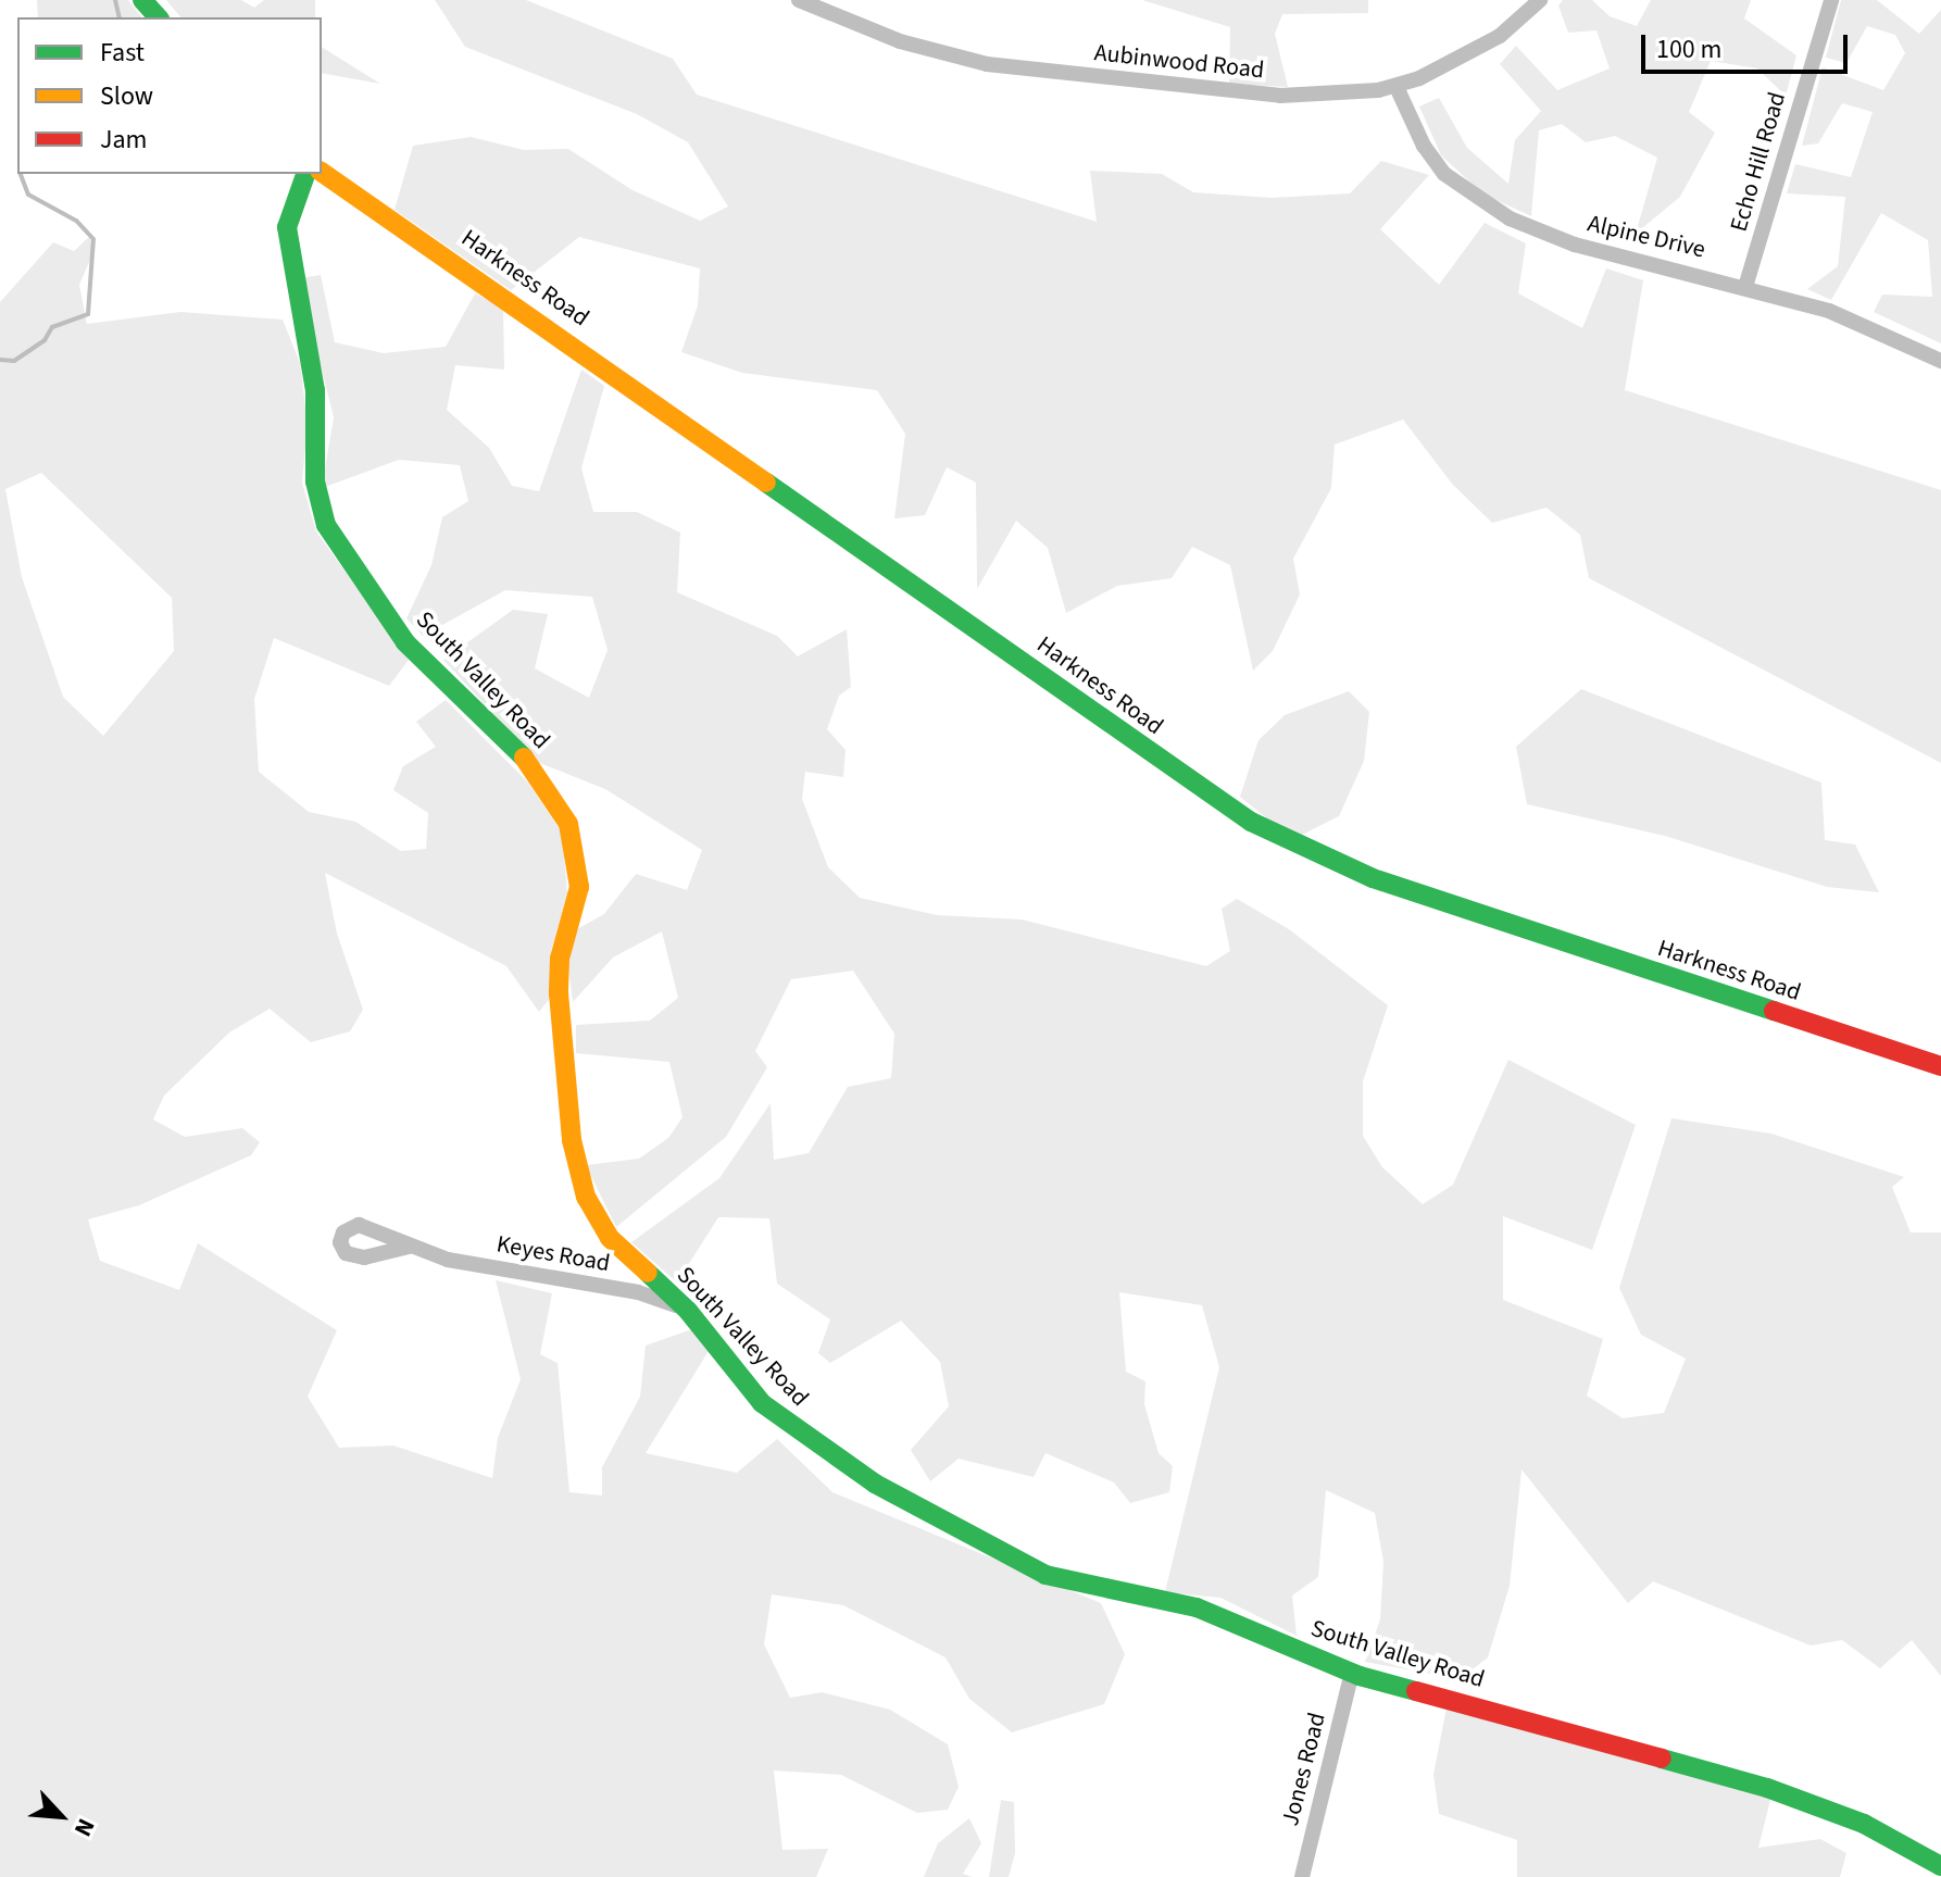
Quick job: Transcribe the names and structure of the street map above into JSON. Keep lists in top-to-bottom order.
{
  "streets": {
    "street": [
      "Aubinwood Road",
      "Echo Hill Road",
      "Alpine Drive",
      "Harkness Road",
      "South Valley Road",
      "Keyes Road",
      "Jones Road"
    ]
  },
  "crossings": [
    ["Aubinwood Road", "Alpine Drive"],
    ["Echo Hill Road", "Alpine Drive"],
    ["South Valley Road", "Keyes Road"],
    ["South Valley Road", "Jones Road"]
  ],
  "legend": ["Fast", "Slow", "Jam"],
  "scale_bar": "100 m",
  "north": "bottom right"
}
